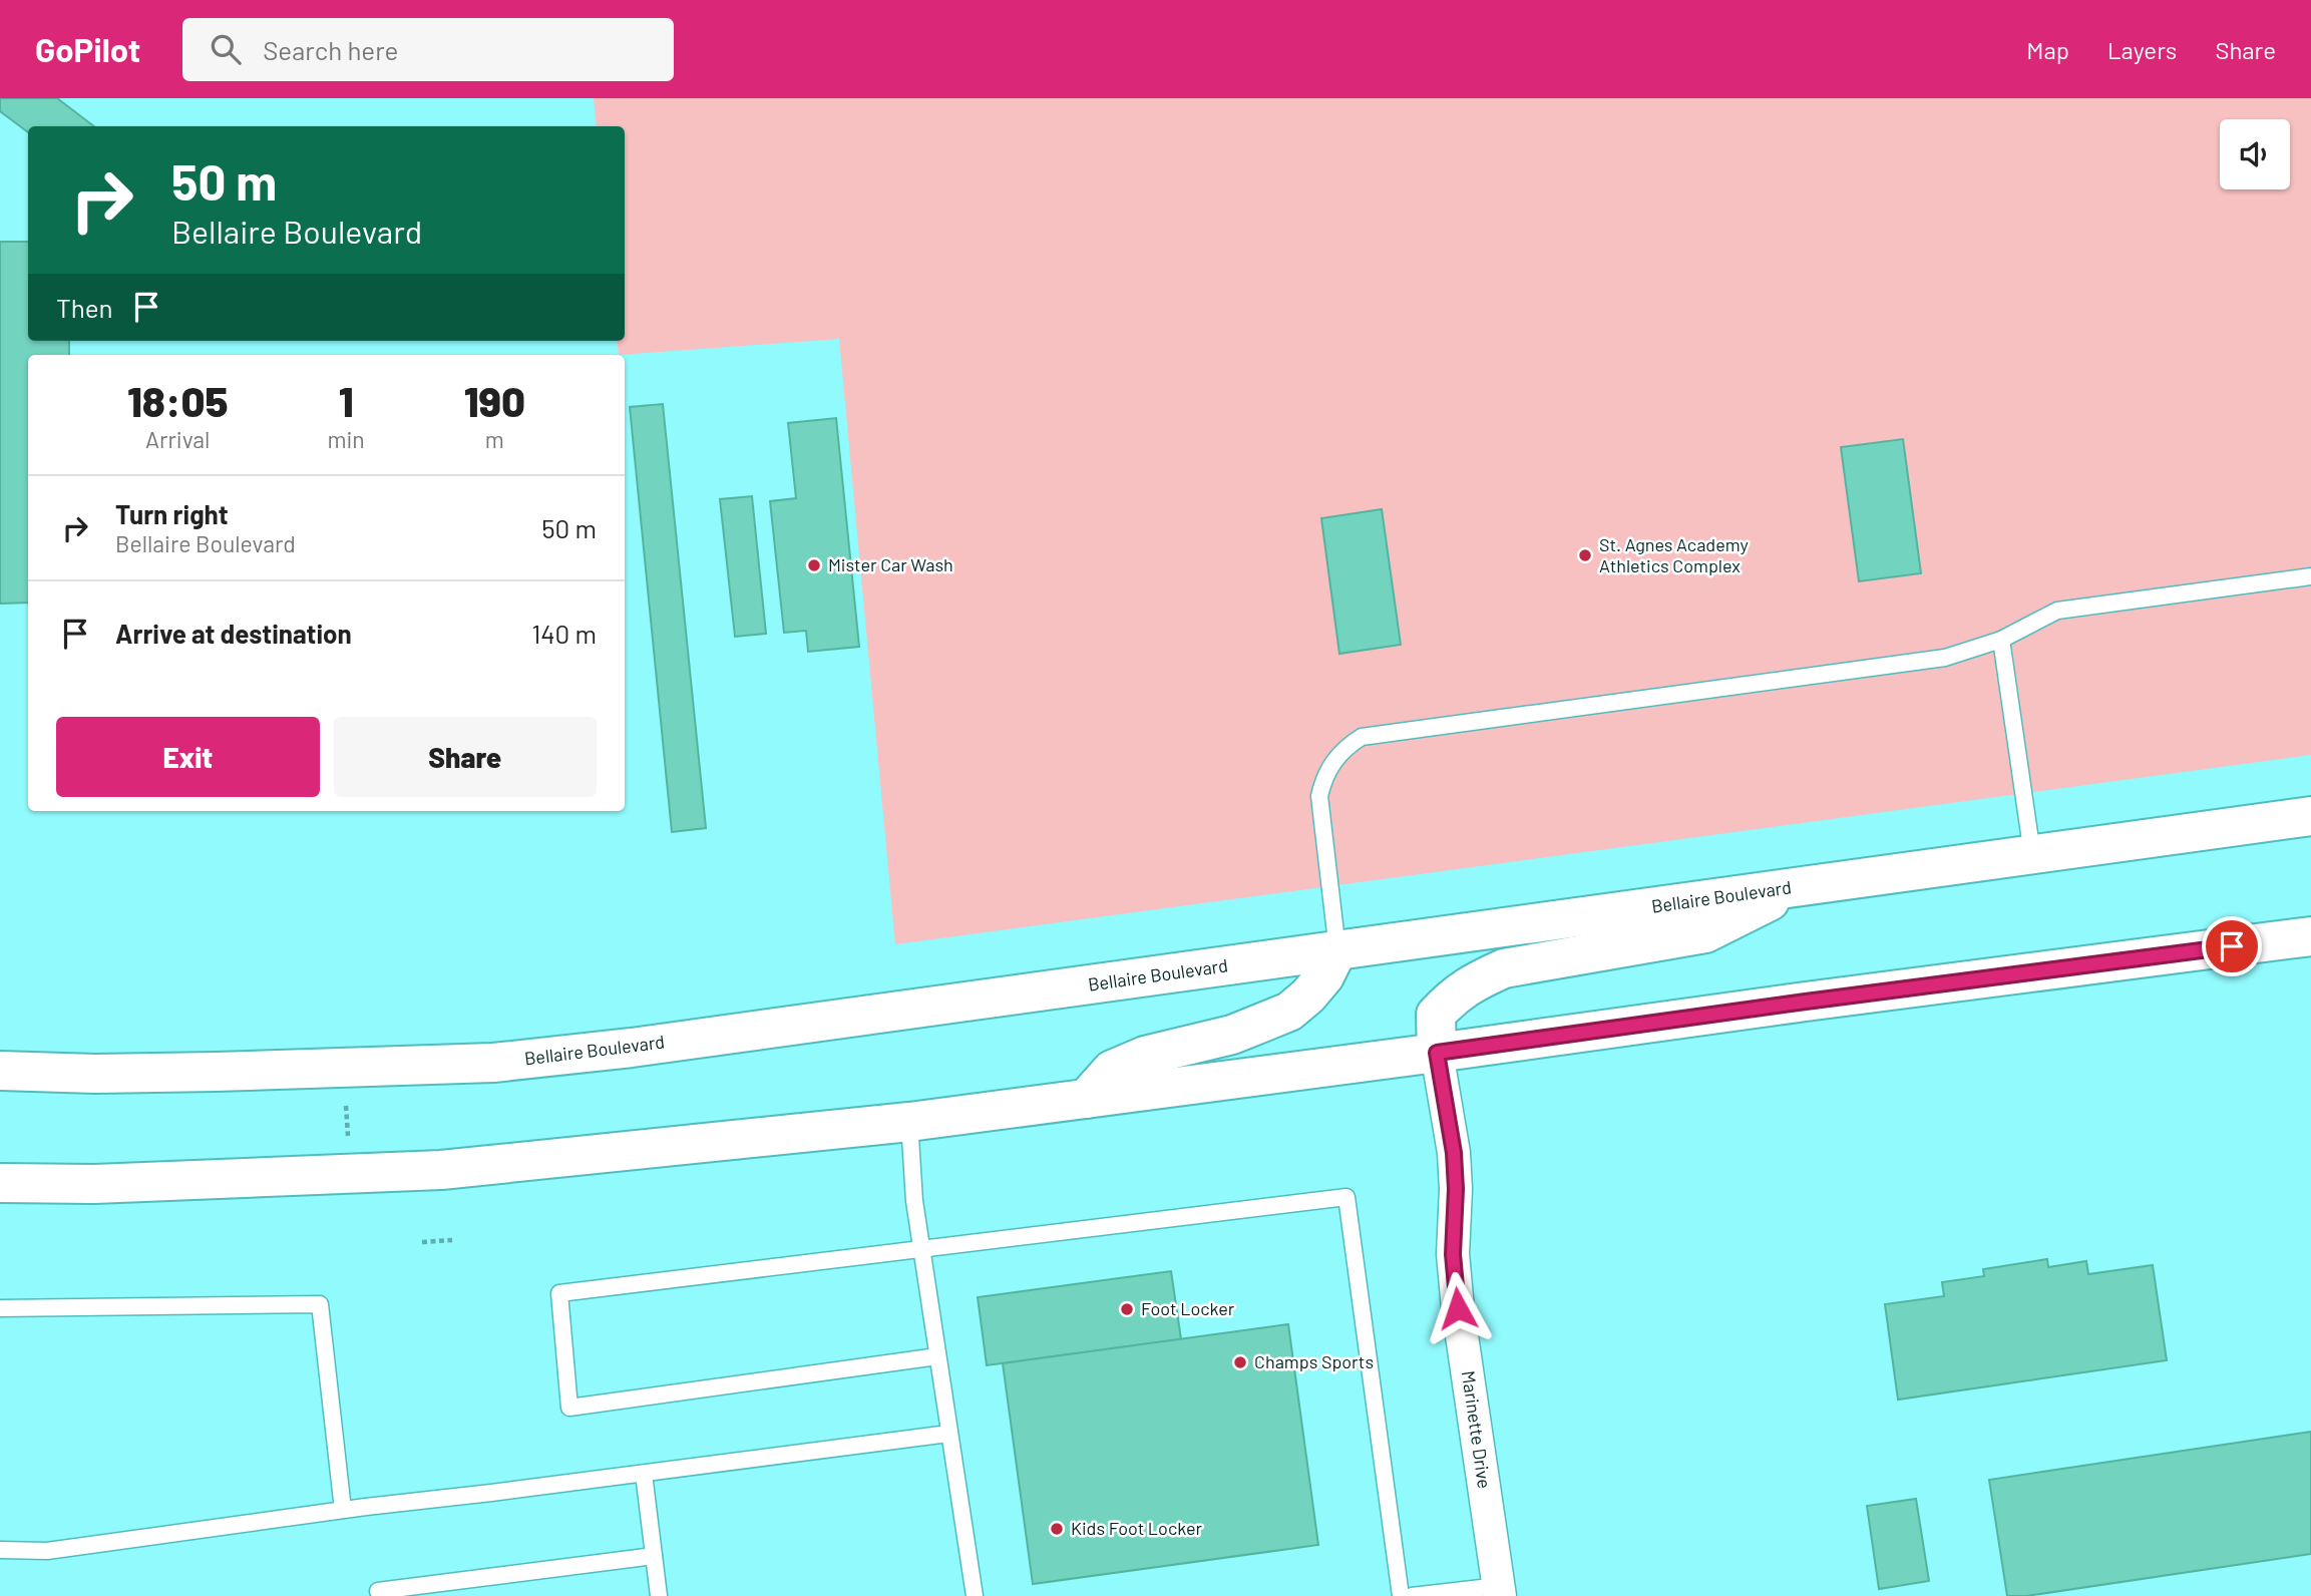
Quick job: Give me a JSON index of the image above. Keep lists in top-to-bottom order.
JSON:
{
  "streets": {
    "main road": ["Bellaire Boulevard"],
    "street": ["Marinette Drive"]
  },
  "places": [
    "St. Agnes Academy Athletics Complex",
    "Mister Car Wash",
    "Foot Locker",
    "Champs Sports",
    "Kids Foot Locker"
  ],
  "page": {
    "header": "GoPilot",
    "search": "Search here",
    "nav": ["Map", "Layers", "Share"],
    "turn": ["50 m", "Bellaire Boulevard"],
    "then": "Then",
    "eta": [
      "18:05",
      "Arrival",
      "1",
      "min",
      "190",
      "m"
    ],
    "list": [
      {
        "name": "Turn right",
        "note": "Bellaire Boulevard",
        "value": "50 m"
      },
      {
        "name": "Arrive at destination",
        "value": "140 m"
      }
    ],
    "buttons": ["Exit", "Share"]
  }
}
